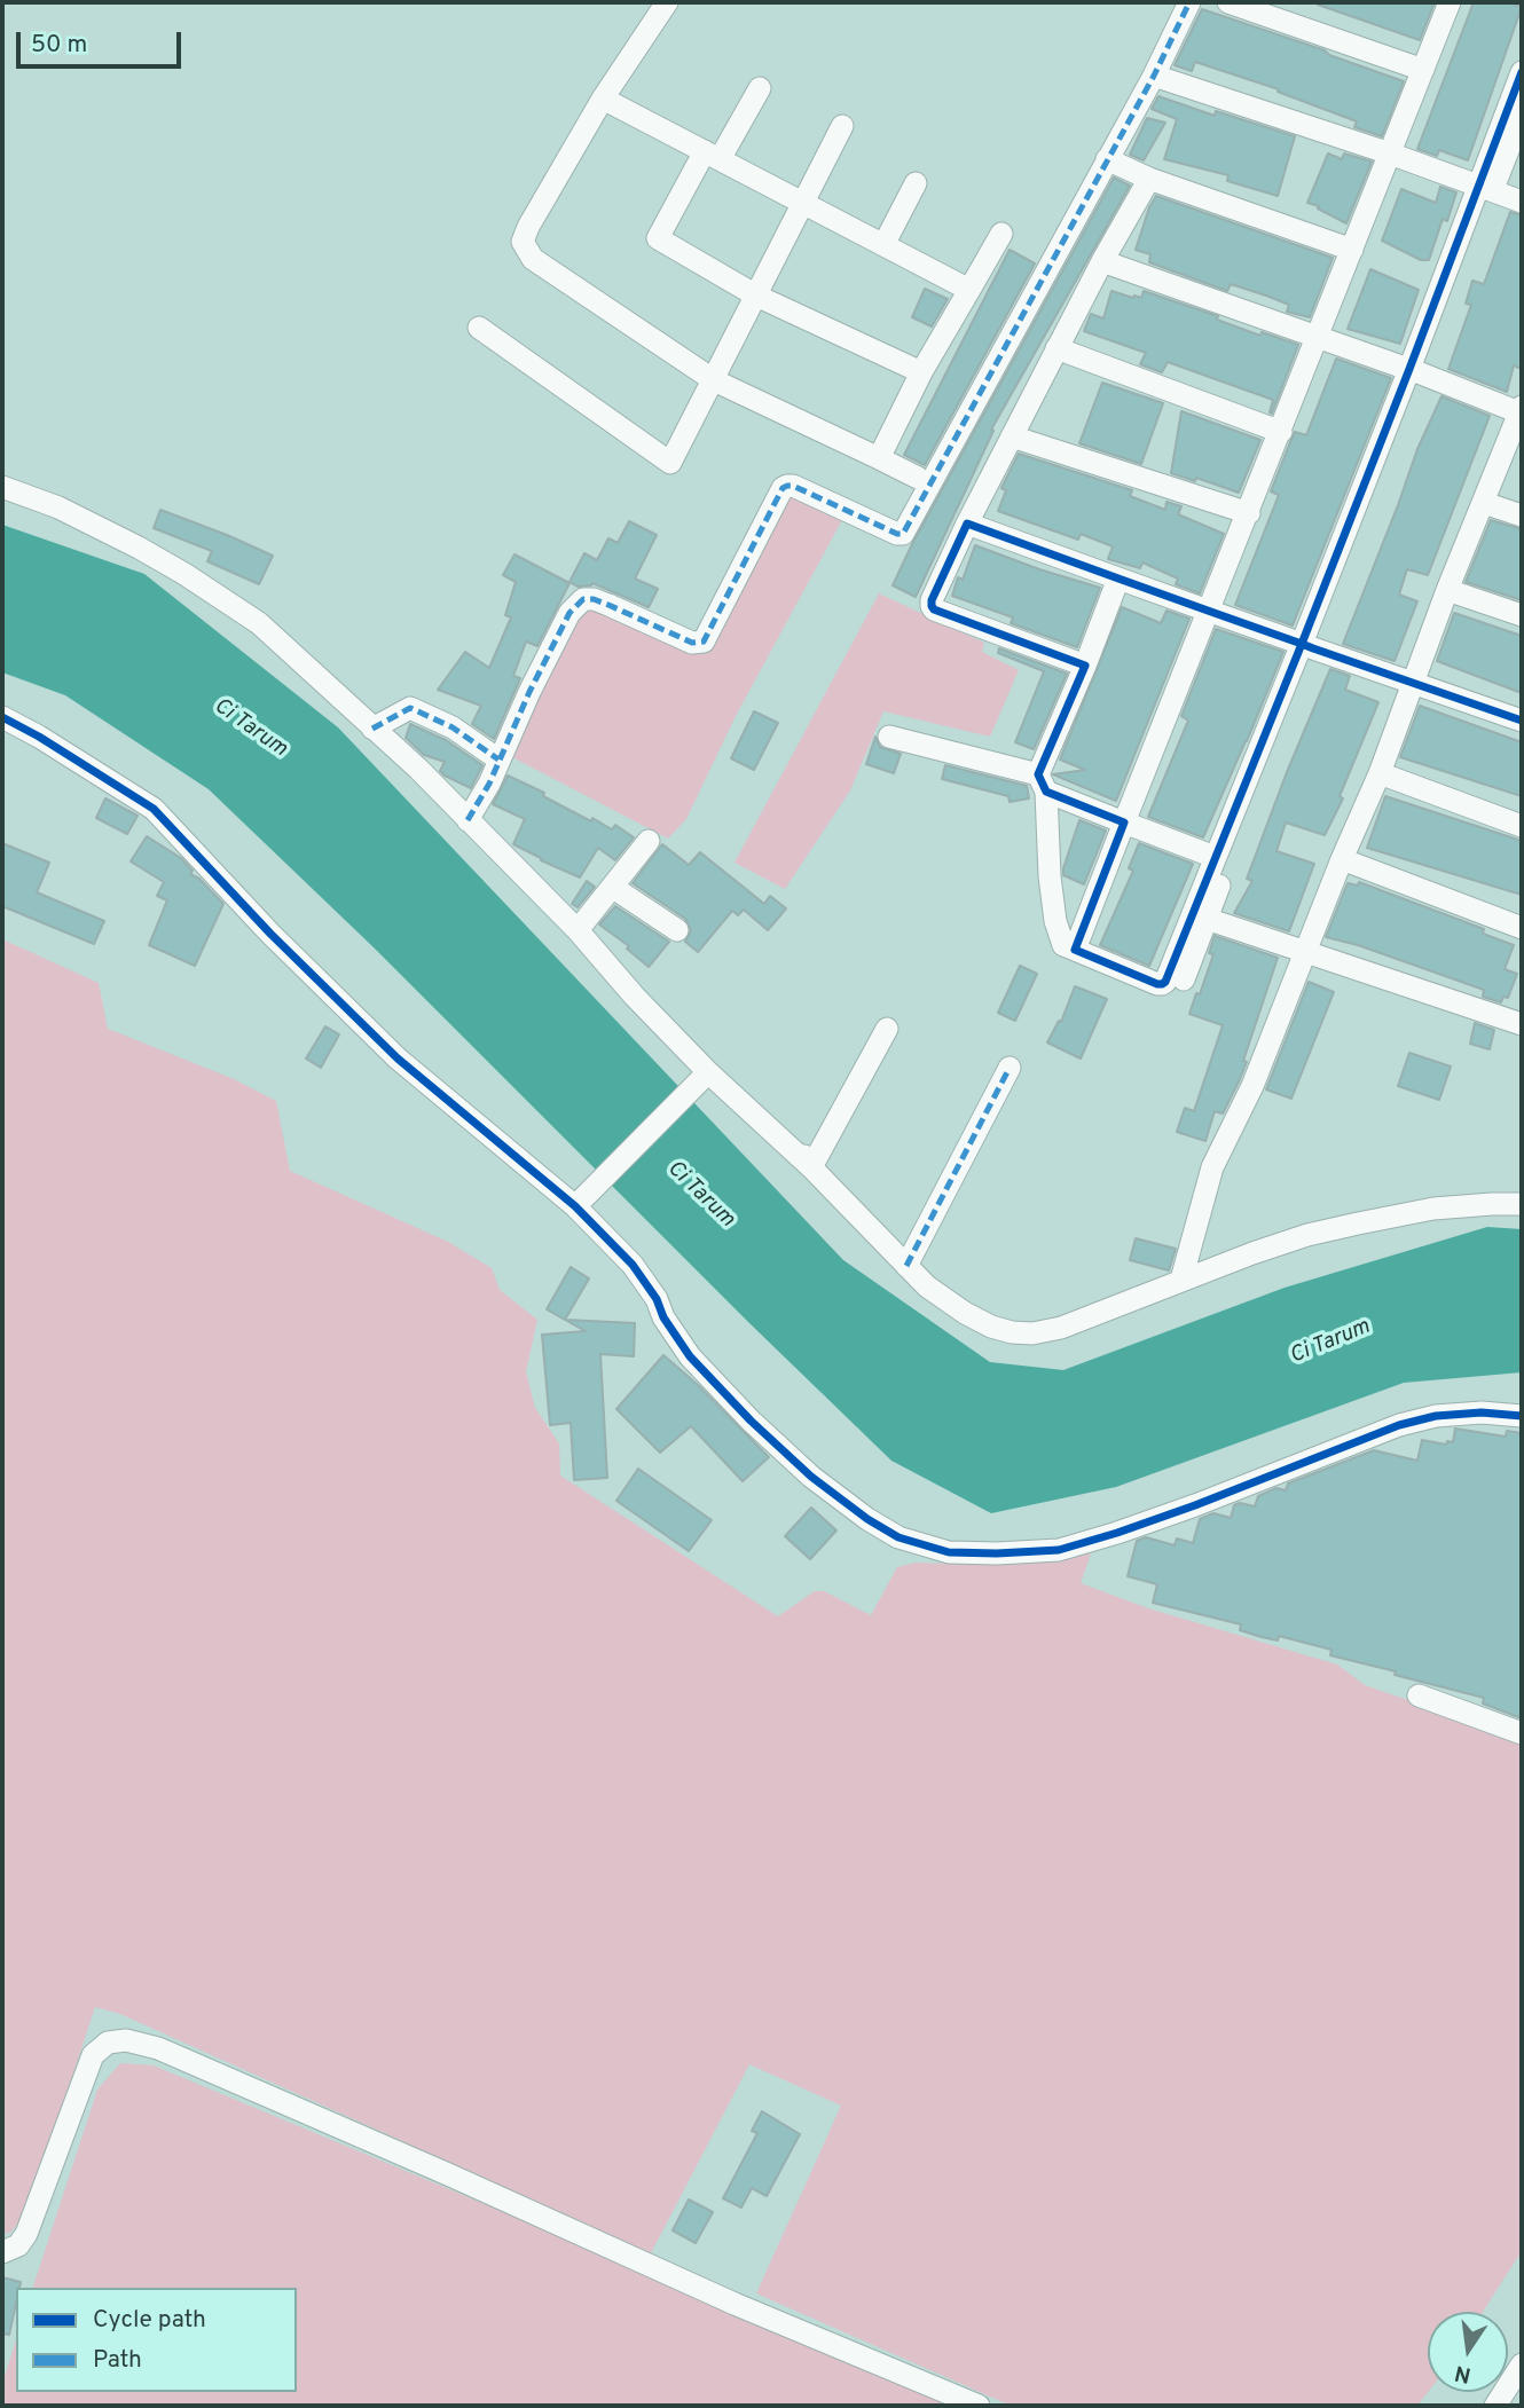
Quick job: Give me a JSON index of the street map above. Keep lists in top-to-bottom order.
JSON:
{
  "water": ["Ci Tarum"],
  "legend": ["Cycle path", "Path"],
  "scale_bar": "50 m",
  "north": "bottom"
}
